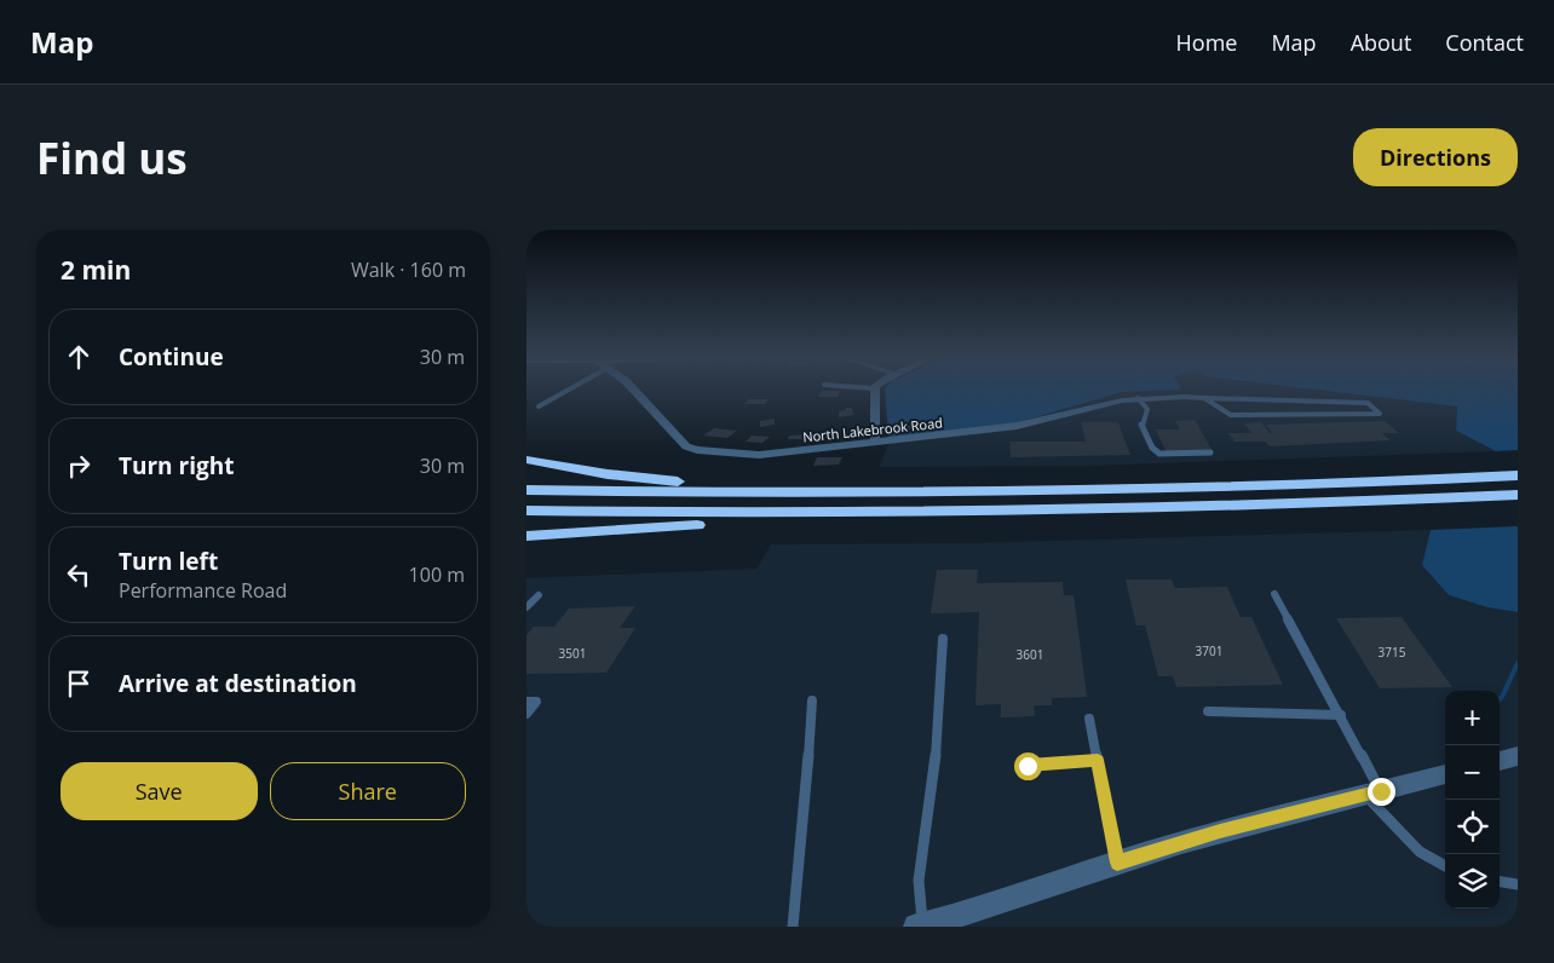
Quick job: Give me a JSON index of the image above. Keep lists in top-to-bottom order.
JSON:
{
  "streets": {
    "street": ["North Lakebrook Road"]
  },
  "house_numbers": [
    "3701",
    "3715",
    "3501",
    "3601"
  ],
  "page": {
    "header": "Map",
    "nav": [
      "Home",
      "Map",
      "About",
      "Contact"
    ],
    "buttons": [
      "Directions",
      ["Save", "Share"]
    ],
    "title": "Find us",
    "heading": ["2 min", "Walk · 160 m"],
    "list": [
      ["Continue", "30 m"],
      ["Turn right", "30 m"],
      ["Turn left", "Performance Road", "100 m"],
      "Arrive at destination"
    ],
    "map_buttons": ["+", "−"]
  }
}
